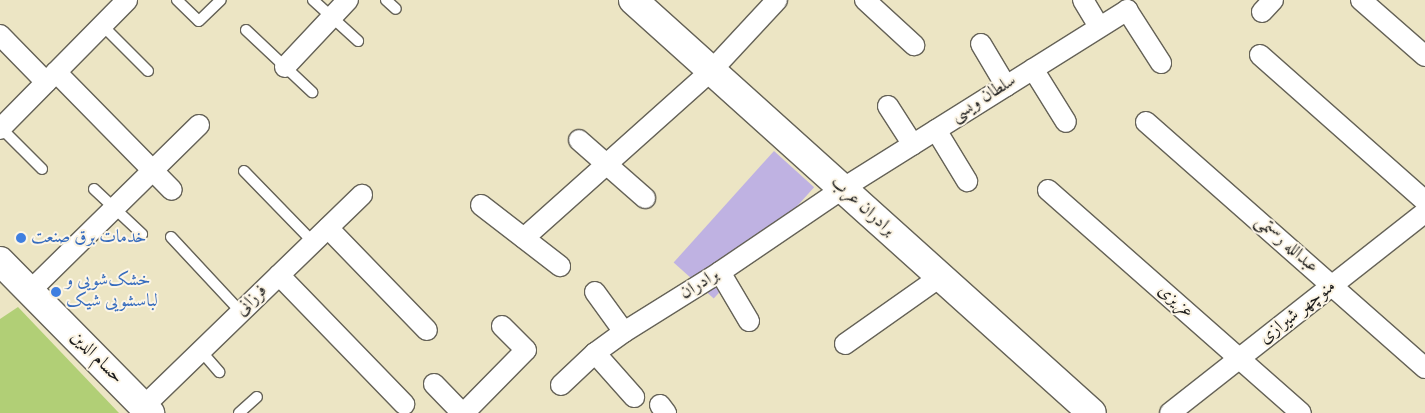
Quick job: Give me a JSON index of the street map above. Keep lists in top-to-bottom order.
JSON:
{
  "streets": {
    "street": [
      "سلطان ویسی",
      "برادران عرب",
      "عبدالله رستمی",
      "برادران",
      "فرزانی",
      "عزیزی",
      "منوچهر شیرازی",
      "حسام الدین"
    ]
  },
  "crossings": [
    ["سلطان ویسی", "برادران عرب"],
    ["سلطان ویسی", "برادران"],
    ["برادران عرب", "برادران"],
    ["عبدالله رستمی", "منوچهر شیرازی"],
    ["فرزانی", "حسام الدین"],
    ["عزیزی", "منوچهر شیرازی"]
  ],
  "places": ["خدمات برق صنعت", "خشک‌شویی و لباسشویی شیک"]
}
